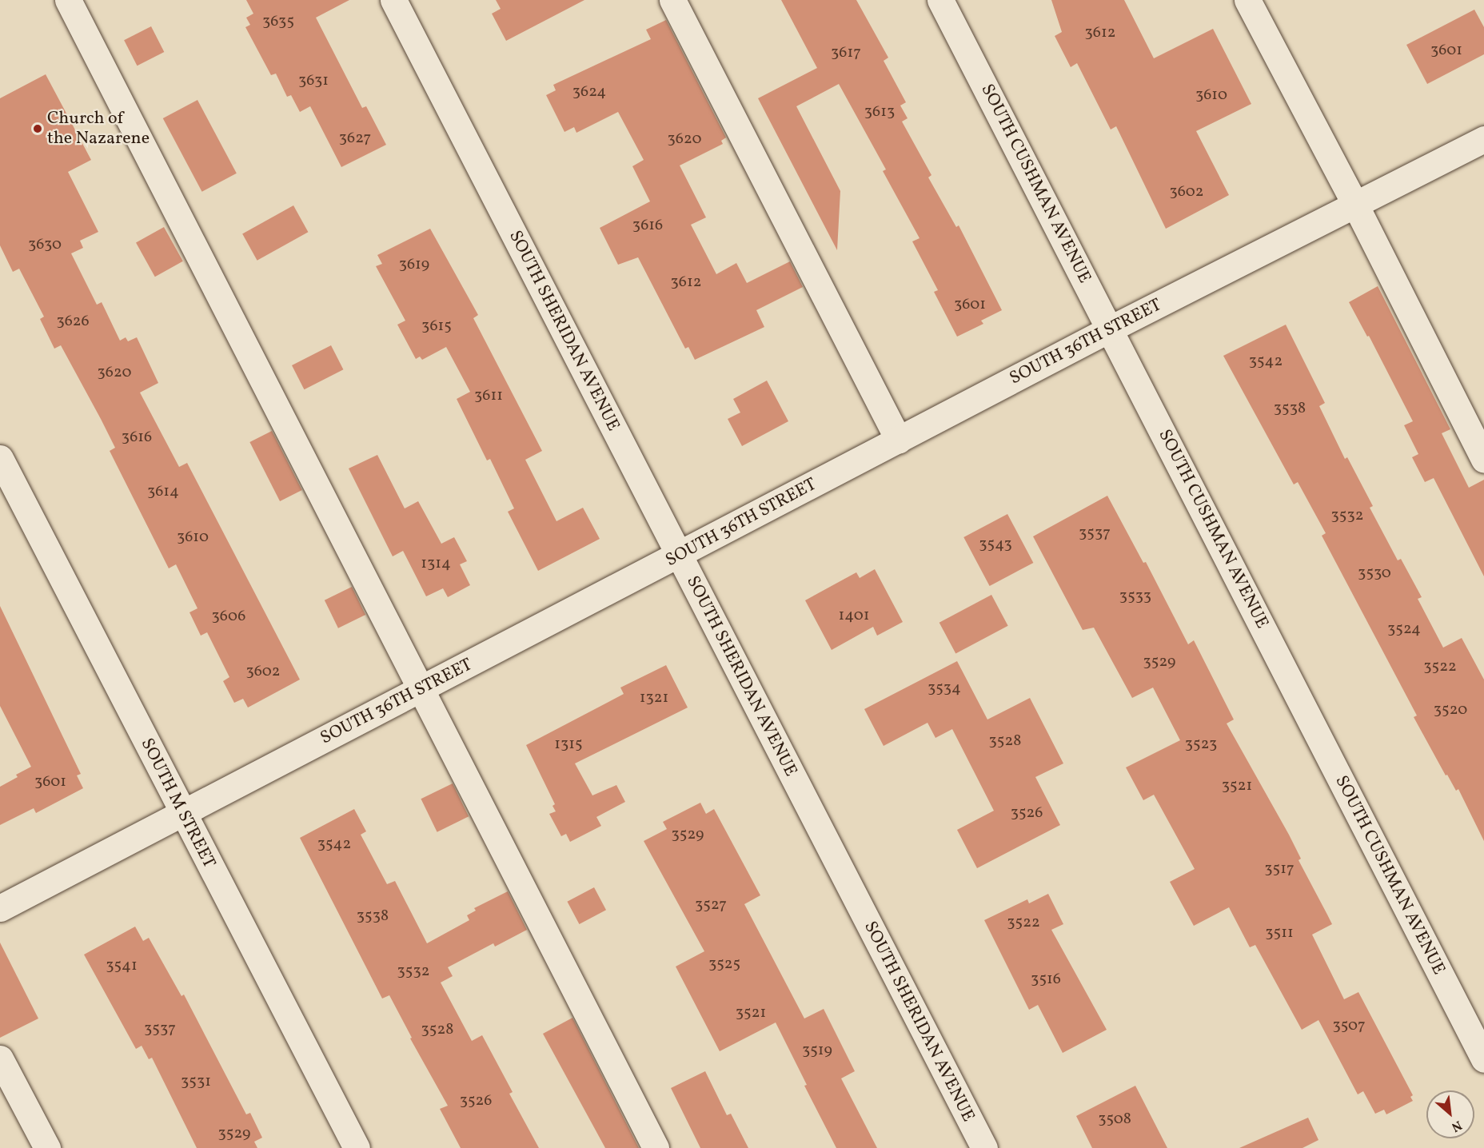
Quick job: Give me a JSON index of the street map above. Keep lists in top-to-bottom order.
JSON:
{
  "streets": {
    "street": [
      "SOUTH CUSHMAN AVENUE",
      "SOUTH SHERIDAN AVENUE",
      "SOUTH 36TH STREET",
      "SOUTH M STREET"
    ]
  },
  "crossings": [
    ["SOUTH CUSHMAN AVENUE", "SOUTH 36TH STREET"],
    ["SOUTH SHERIDAN AVENUE", "SOUTH 36TH STREET"],
    ["SOUTH 36TH STREET", "SOUTH M STREET"]
  ],
  "places": ["Church of the Nazarene"],
  "house_numbers": [
    "3635",
    "3612",
    "3601",
    "3617",
    "3631",
    "3624",
    "3610",
    "3613",
    "3627",
    "3620",
    "3602",
    "3616",
    "3630",
    "3619",
    "3612",
    "3601",
    "3626",
    "3615",
    "3542",
    "3620",
    "3611",
    "3538",
    "3616",
    "3614",
    "3532",
    "3537",
    "3610",
    "3543",
    "1314",
    "3530",
    "3533",
    "1401",
    "3606",
    "3524",
    "3529",
    "3522",
    "3602",
    "3534",
    "1321",
    "3520",
    "3528",
    "1315",
    "3523",
    "3601",
    "3521",
    "3526",
    "3529",
    "3542",
    "3517",
    "3527",
    "3538",
    "3522",
    "3511",
    "3525",
    "3541",
    "3532",
    "3516",
    "3521",
    "3507",
    "3537",
    "3528",
    "3519",
    "3531",
    "3526",
    "3508",
    "3529"
  ],
  "north": "bottom right"
}
